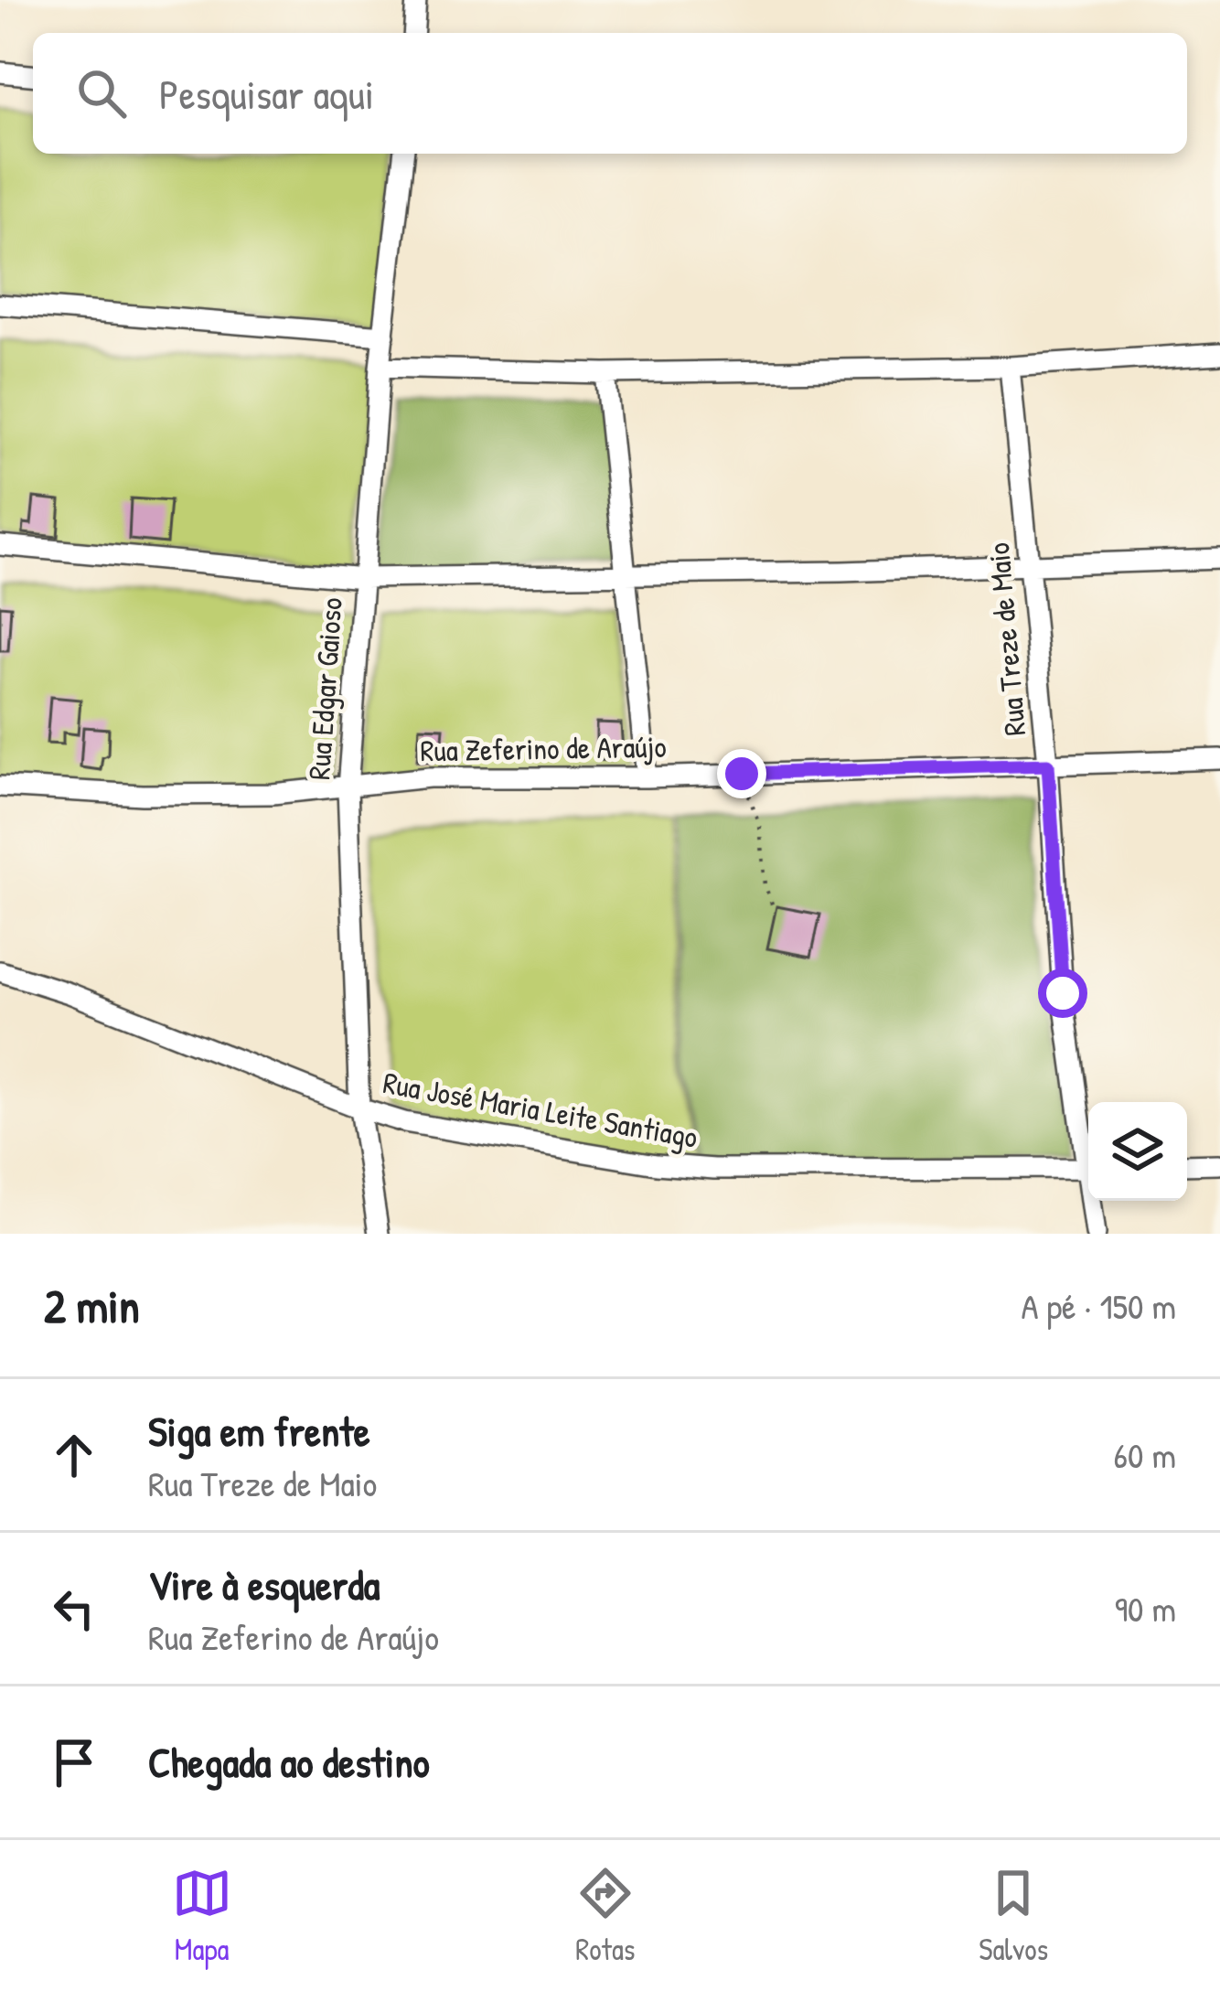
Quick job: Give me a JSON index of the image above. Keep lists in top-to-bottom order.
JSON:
{
  "streets": {
    "street": [
      "Rua Treze de Maio",
      "Rua Edgar Gaioso",
      "Rua Zeferino de Araújo",
      "Rua José Maria Leite Santiago"
    ]
  },
  "crossings": [
    ["Rua Treze de Maio", "Rua Zeferino de Araújo"],
    ["Rua Edgar Gaioso", "Rua Zeferino de Araújo"],
    ["Rua Edgar Gaioso", "Rua José Maria Leite Santiago"]
  ],
  "page": {
    "search": "Pesquisar aqui",
    "heading": ["2 min", "A pé · 150 m"],
    "list": [
      ["Siga em frente", "Rua Treze de Maio", "60 m"],
      ["Vire à esquerda", "Rua Zeferino de Araújo", "90 m"],
      "Chegada ao destino"
    ],
    "nav": ["Mapa", "Rotas", "Salvos"]
  }
}
